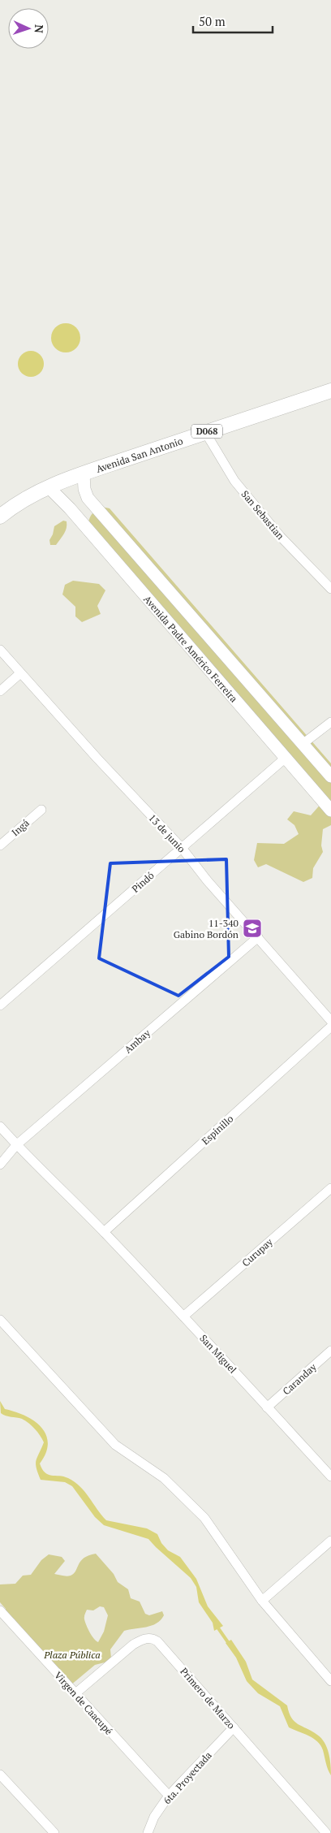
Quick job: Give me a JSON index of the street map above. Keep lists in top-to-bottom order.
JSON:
{
  "streets": {
    "main road": ["D068", "Avenida San Antonio"],
    "street": [
      "San Sebastian",
      "Avenida Padre Américo Ferreira",
      "Ingá",
      "13 de junio",
      "Pindó",
      "Ambay",
      "Espinillo",
      "Curupay",
      "San Miguel",
      "Caranday",
      "Primero de Marzo",
      "Virgen de Caacupé",
      "6ta. Proyectada"
    ]
  },
  "crossings": [
    ["Avenida San Antonio", "San Sebastian"],
    ["Avenida San Antonio", "Avenida Padre Américo Ferreira"],
    ["Avenida Padre Américo Ferreira", "Pindó"],
    ["13 de junio", "Pindó"],
    ["13 de junio", "Ambay"],
    ["Ambay", "San Miguel"],
    ["Espinillo", "San Miguel"],
    ["Curupay", "San Miguel"],
    ["San Miguel", "Caranday"],
    ["Primero de Marzo", "Virgen de Caacupé"],
    ["Primero de Marzo", "6ta. Proyectada"],
    ["Virgen de Caacupé", "6ta. Proyectada"]
  ],
  "parks": ["Plaza Pública"],
  "places": {
    "school or university": ["11-340 Gabino Bordón"]
  },
  "scale_bar": "50 m",
  "north": "right"
}
